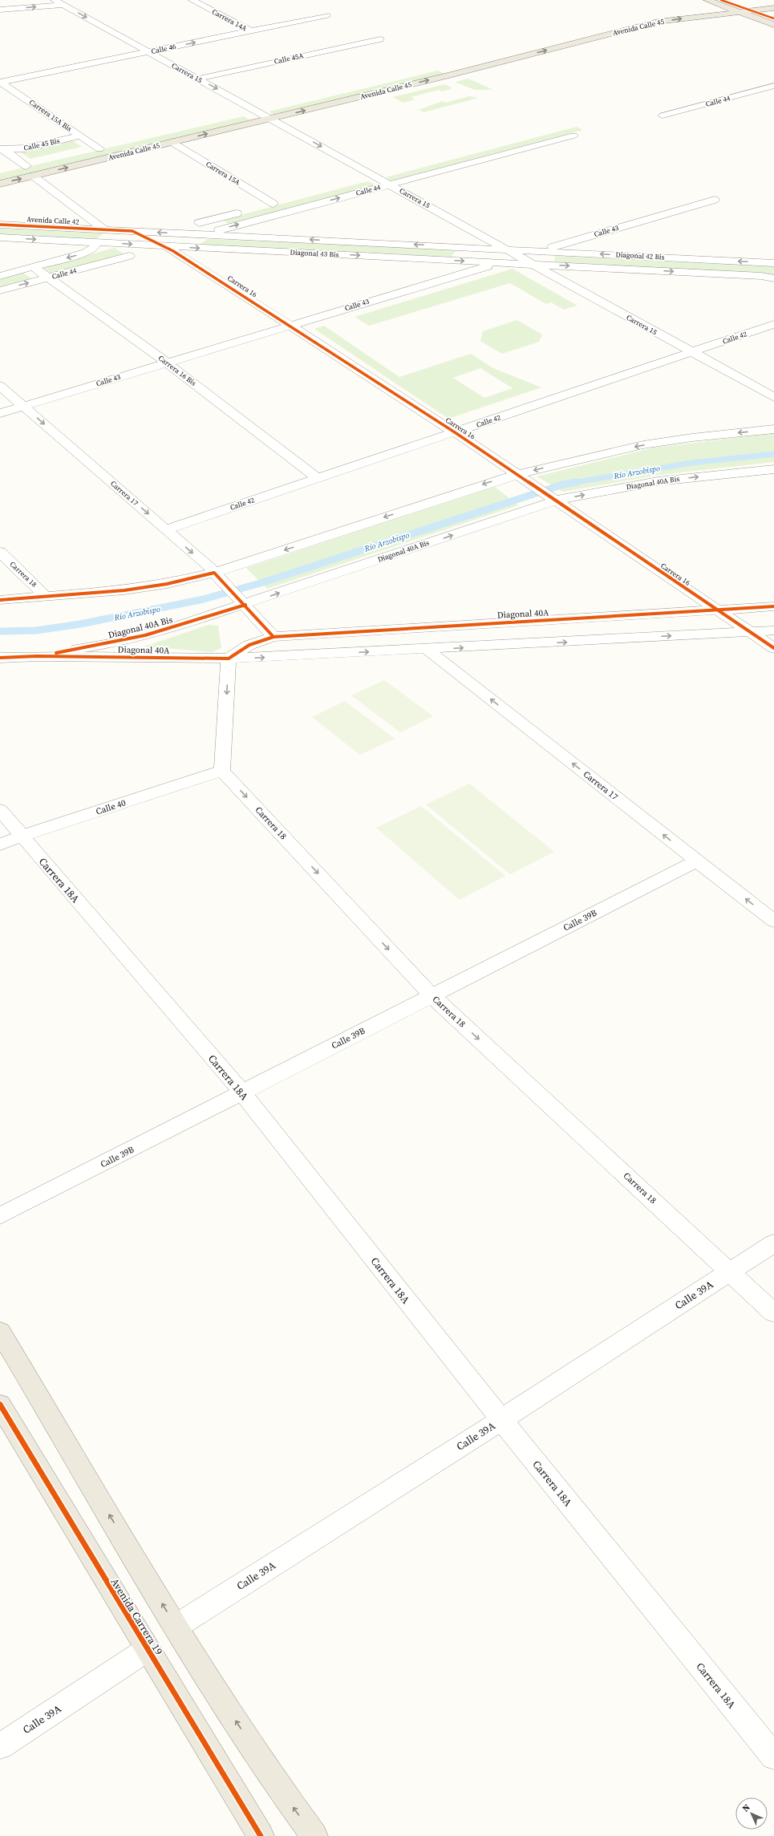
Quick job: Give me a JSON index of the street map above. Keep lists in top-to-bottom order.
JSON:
{
  "streets": {
    "main road": ["Avenida Calle 45", "Avenida Carrera 19"],
    "street": [
      "Carrera 14A",
      "Calle 46",
      "Calle 45A",
      "Carrera 15",
      "Calle 44",
      "Carrera 15A Bis",
      "Calle 45 Bis",
      "Carrera 15A",
      "Avenida Calle 42",
      "Calle 43",
      "Diagonal 43 Bis",
      "Diagonal 42 Bis",
      "Carrera 16",
      "Calle 42",
      "Carrera 16 Bis",
      "Diagonal 40A Bis",
      "Carrera 17",
      "Carrera 18",
      "Diagonal 40A",
      "Calle 40",
      "Carrera 18A",
      "Calle 39B",
      "Calle 39A"
    ]
  },
  "crossings": [
    ["Carrera 14A", "Calle 46"],
    ["Avenida Calle 45", "Carrera 15"],
    ["Avenida Calle 45", "Carrera 15A Bis"],
    ["Avenida Calle 45", "Carrera 15A"],
    ["Calle 46", "Carrera 15"],
    ["Calle 46", "Carrera 15A Bis"],
    ["Calle 45A", "Carrera 15"],
    ["Carrera 15", "Calle 44"],
    ["Carrera 15", "Calle 43"],
    ["Carrera 15", "Diagonal 43 Bis"],
    ["Carrera 15", "Diagonal 42 Bis"],
    ["Carrera 15", "Calle 42"],
    ["Calle 44", "Diagonal 43 Bis"],
    ["Calle 44", "Carrera 16"],
    ["Calle 44", "Carrera 16 Bis"],
    ["Carrera 15A Bis", "Calle 45 Bis"],
    ["Avenida Calle 42", "Diagonal 43 Bis"],
    ["Calle 43", "Diagonal 43 Bis"],
    ["Calle 43", "Diagonal 42 Bis"],
    ["Calle 43", "Carrera 16"],
    ["Calle 43", "Carrera 16 Bis"],
    ["Calle 43", "Carrera 17"],
    ["Diagonal 43 Bis", "Diagonal 42 Bis"],
    ["Diagonal 43 Bis", "Carrera 16"],
    ["Carrera 16", "Calle 42"],
    ["Carrera 16", "Diagonal 40A Bis"],
    ["Carrera 16", "Diagonal 40A"],
    ["Calle 42", "Carrera 16 Bis"],
    ["Calle 42", "Carrera 17"],
    ["Diagonal 40A Bis", "Carrera 17"],
    ["Diagonal 40A Bis", "Diagonal 40A"],
    ["Carrera 17", "Diagonal 40A"],
    ["Carrera 17", "Calle 39B"],
    ["Carrera 18", "Calle 40"],
    ["Carrera 18", "Calle 39B"],
    ["Carrera 18", "Calle 39A"],
    ["Calle 40", "Carrera 18A"],
    ["Carrera 18A", "Calle 39B"],
    ["Carrera 18A", "Calle 39A"],
    ["Calle 39A", "Avenida Carrera 19"]
  ],
  "one_way": ["Avenida Calle 45", "Carrera 18"],
  "water": ["Río Arzobispo"],
  "north": "top left"
}
